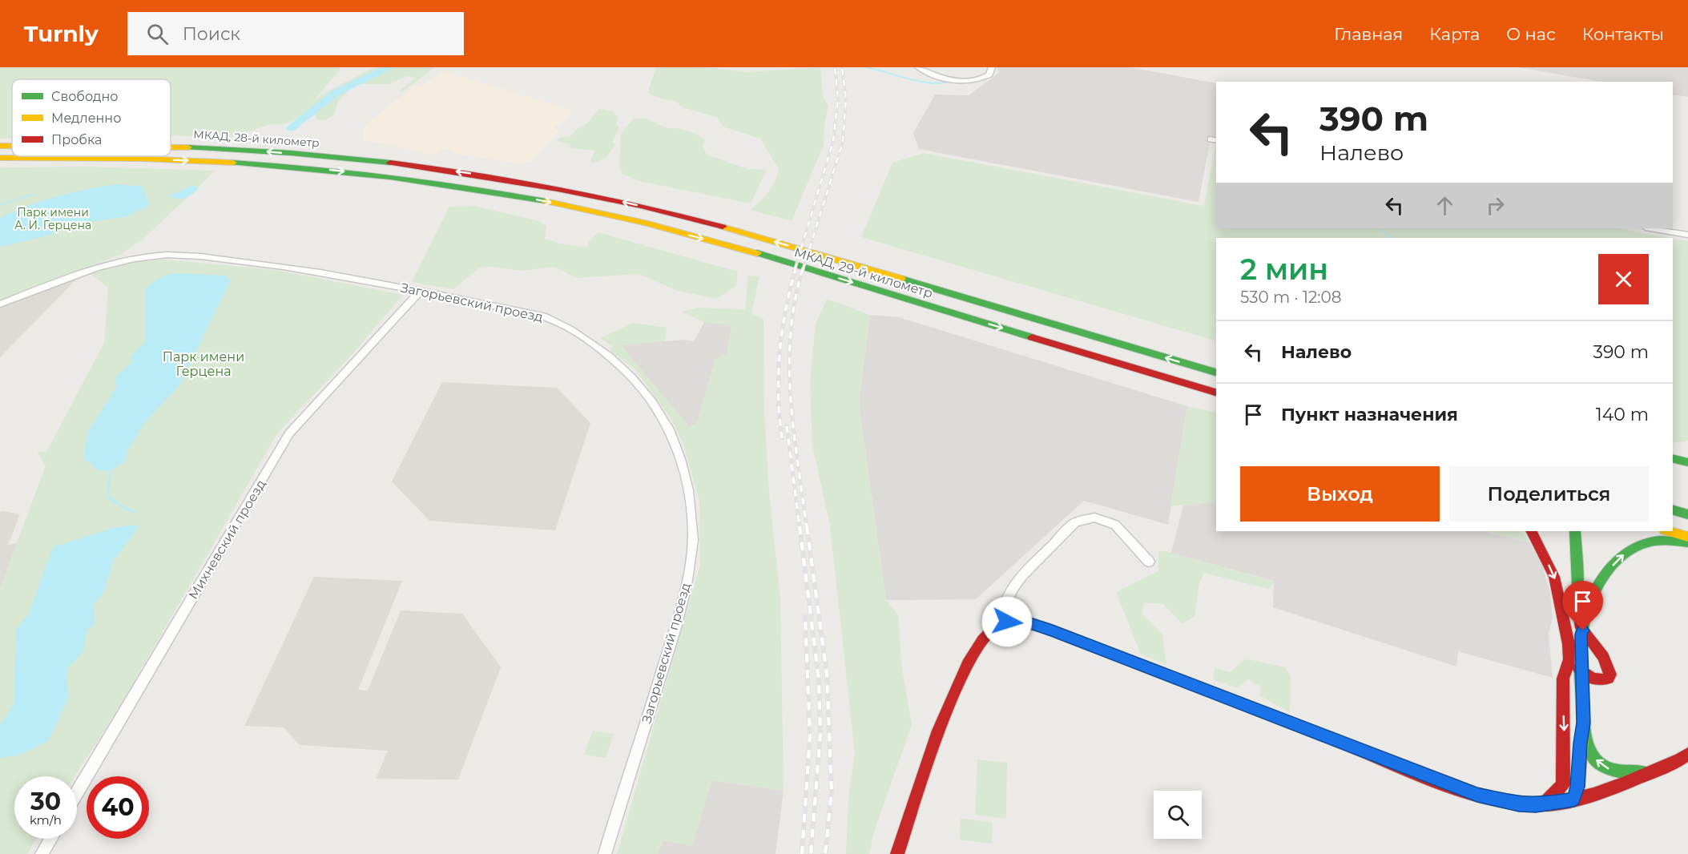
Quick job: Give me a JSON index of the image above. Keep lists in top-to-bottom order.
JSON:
{
  "streets": {
    "main road": ["МКАД, 28-й километр", "МКАД, 29-й километр"],
    "street": ["Загорьевский проезд", "Михневский проезд"]
  },
  "crossings": [
    ["МКАД, 28-й километр", "МКАД, 29-й километр"],
    ["Загорьевский проезд", "Михневский проезд"]
  ],
  "parks": ["Парк имени А. И. Герцена", "Парк имени Герцена"],
  "legend": ["Свободно", "Медленно", "Пробка"],
  "page": {
    "header": "Turnly",
    "search": "Поиск",
    "nav": [
      "Главная",
      "Карта",
      "О нас",
      "Контакты"
    ],
    "turn": ["390 m", "Налево"],
    "heading": ["2 мин", "530 m · 12:08"],
    "list": [
      {
        "name": "Налево",
        "value": "390 m"
      },
      {
        "name": "Пункт назначения",
        "value": "140 m"
      }
    ],
    "buttons": ["Выход", "Поделиться"],
    "speed": "30 km/h",
    "limit": "40"
  }
}
